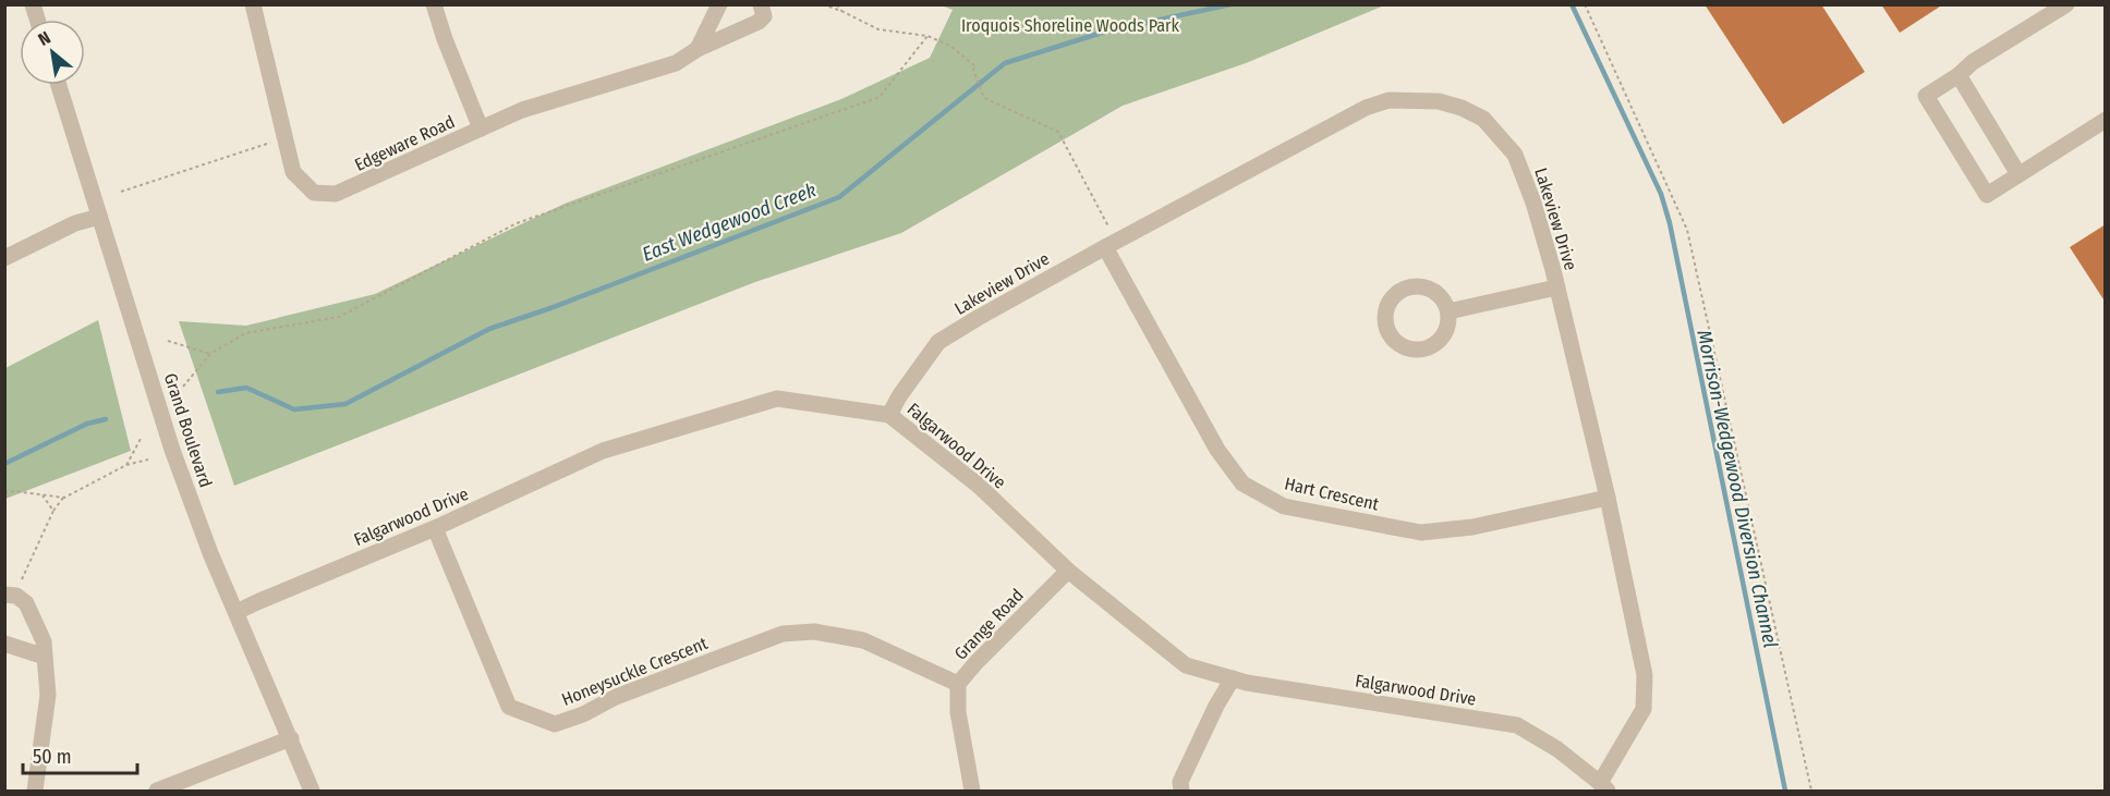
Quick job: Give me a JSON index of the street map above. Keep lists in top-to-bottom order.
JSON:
{
  "streets": {
    "street": [
      "Edgeware Road",
      "Lakeview Drive",
      "Grand Boulevard",
      "Falgarwood Drive",
      "Hart Crescent",
      "Grange Road",
      "Honeysuckle Crescent"
    ]
  },
  "crossings": [
    ["Lakeview Drive", "Falgarwood Drive"],
    ["Lakeview Drive", "Hart Crescent"],
    ["Grand Boulevard", "Falgarwood Drive"],
    ["Falgarwood Drive", "Grange Road"],
    ["Falgarwood Drive", "Honeysuckle Crescent"],
    ["Grange Road", "Honeysuckle Crescent"]
  ],
  "water": ["East Wedgewood Creek", "Morrison-Wedgewood Diversion Channel"],
  "parks": ["Iroquois Shoreline Woods Park"],
  "scale_bar": "50 m",
  "north": "top left"
}
